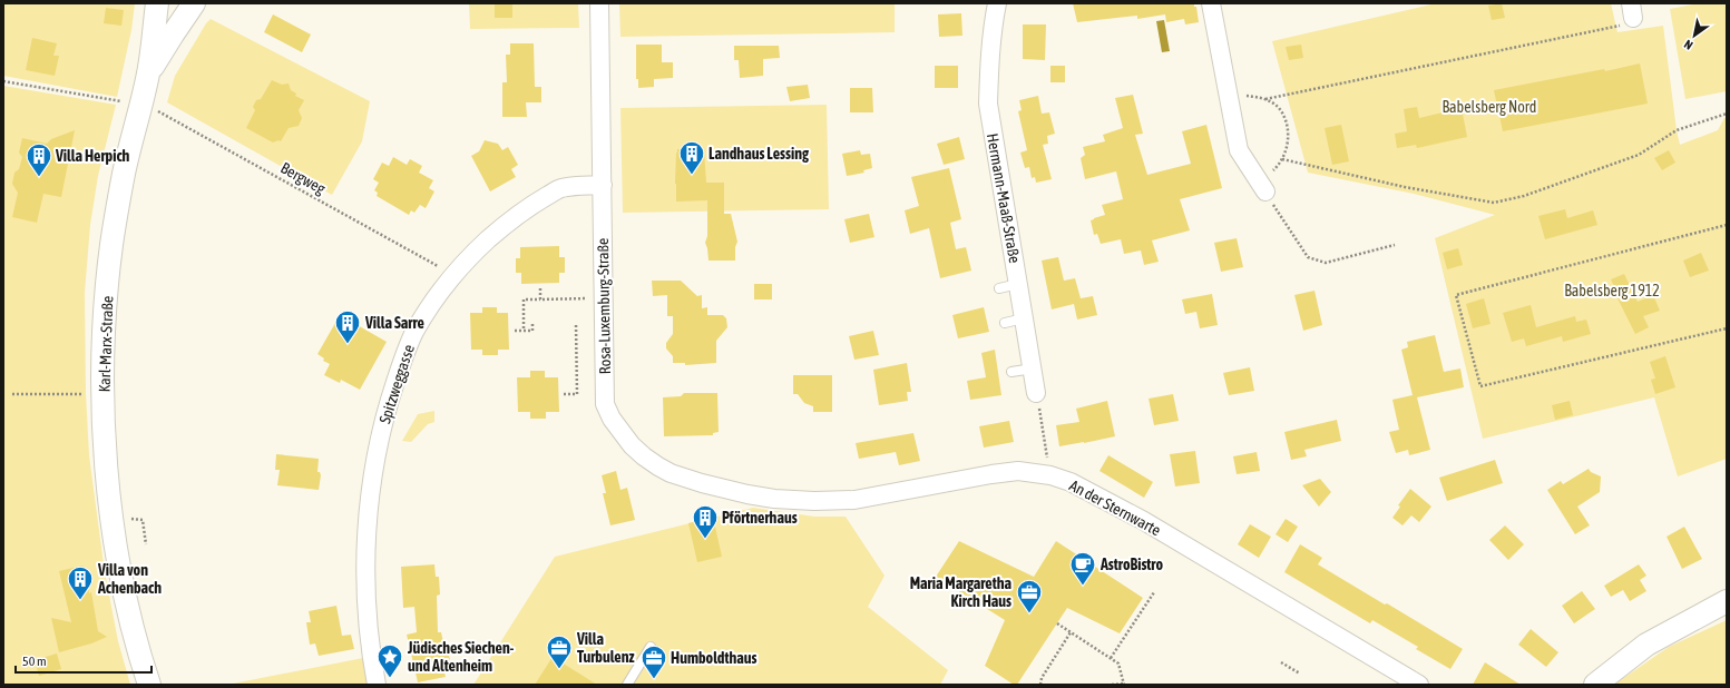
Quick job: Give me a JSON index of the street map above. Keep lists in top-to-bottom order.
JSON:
{
  "streets": {
    "street": [
      "Hermann-Maaß-Straße",
      "Rosa-Luxemburg-Straße",
      "Karl-Marx-Straße",
      "Spitzweggasse",
      "An der Sternwarte"
    ],
    "path": ["Bergweg"]
  },
  "crossings": [
    ["Bergweg", "Karl-Marx-Straße"],
    ["Bergweg", "Spitzweggasse"],
    ["Rosa-Luxemburg-Straße", "Spitzweggasse"],
    ["Rosa-Luxemburg-Straße", "An der Sternwarte"]
  ],
  "parks": ["Babelsberg Nord", "Babelsberg 1912"],
  "places": {
    "building": [
      "Landhaus Lessing",
      "Villa Herpich",
      "Villa Sarre",
      "Pförtnerhaus",
      "Villa von Achenbach"
    ],
    "cafe": ["AstroBistro"],
    "office": ["Maria Margaretha Kirch Haus", "Villa Turbulenz", "Humboldthaus"],
    "place": ["Jüdisches Siechen- und Altenheim"]
  },
  "scale_bar": "50 m",
  "north": "bottom left"
}
